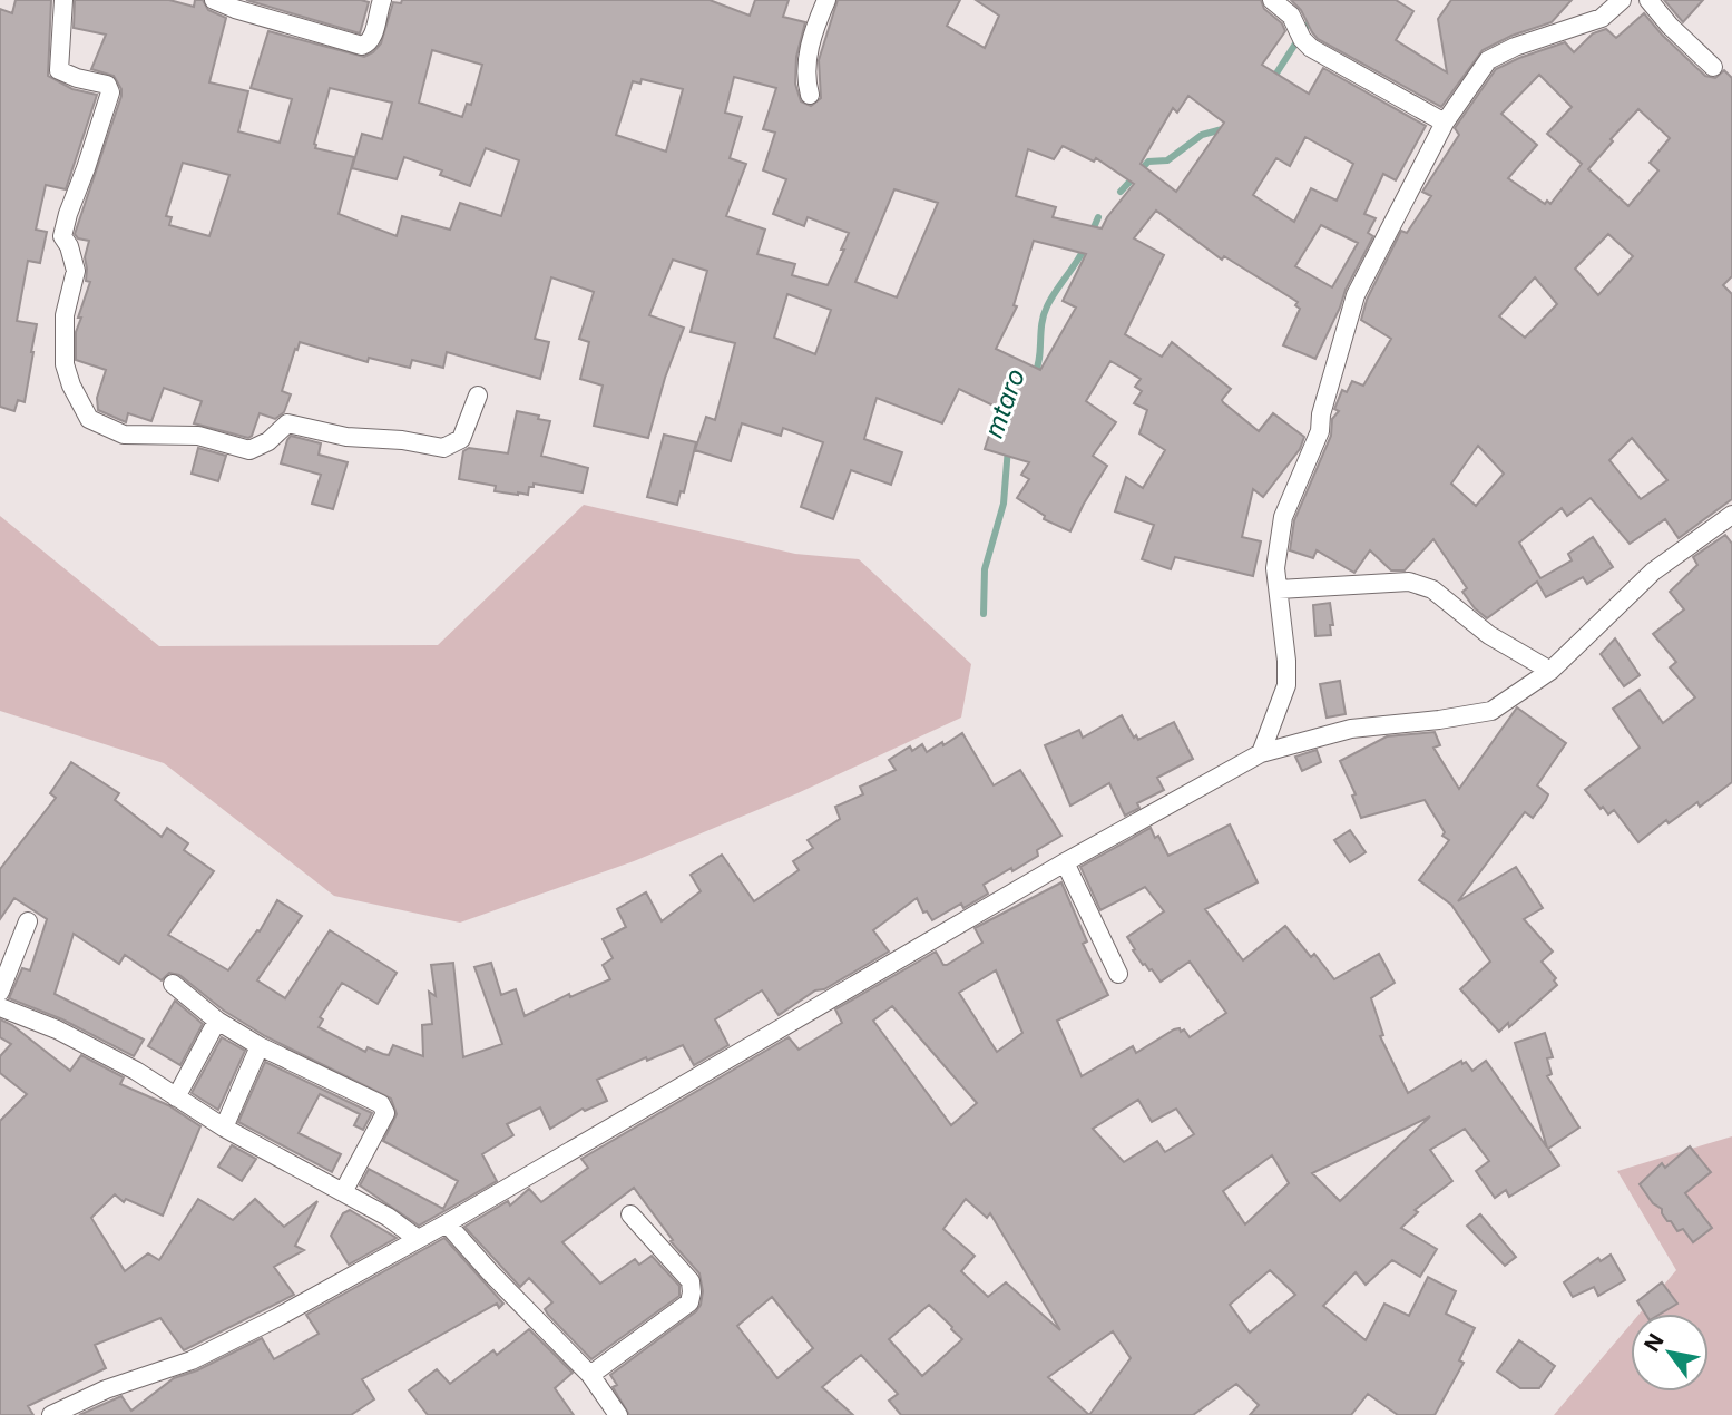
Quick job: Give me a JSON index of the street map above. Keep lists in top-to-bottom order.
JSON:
{
  "water": ["mtaro"],
  "north": "top left"
}
